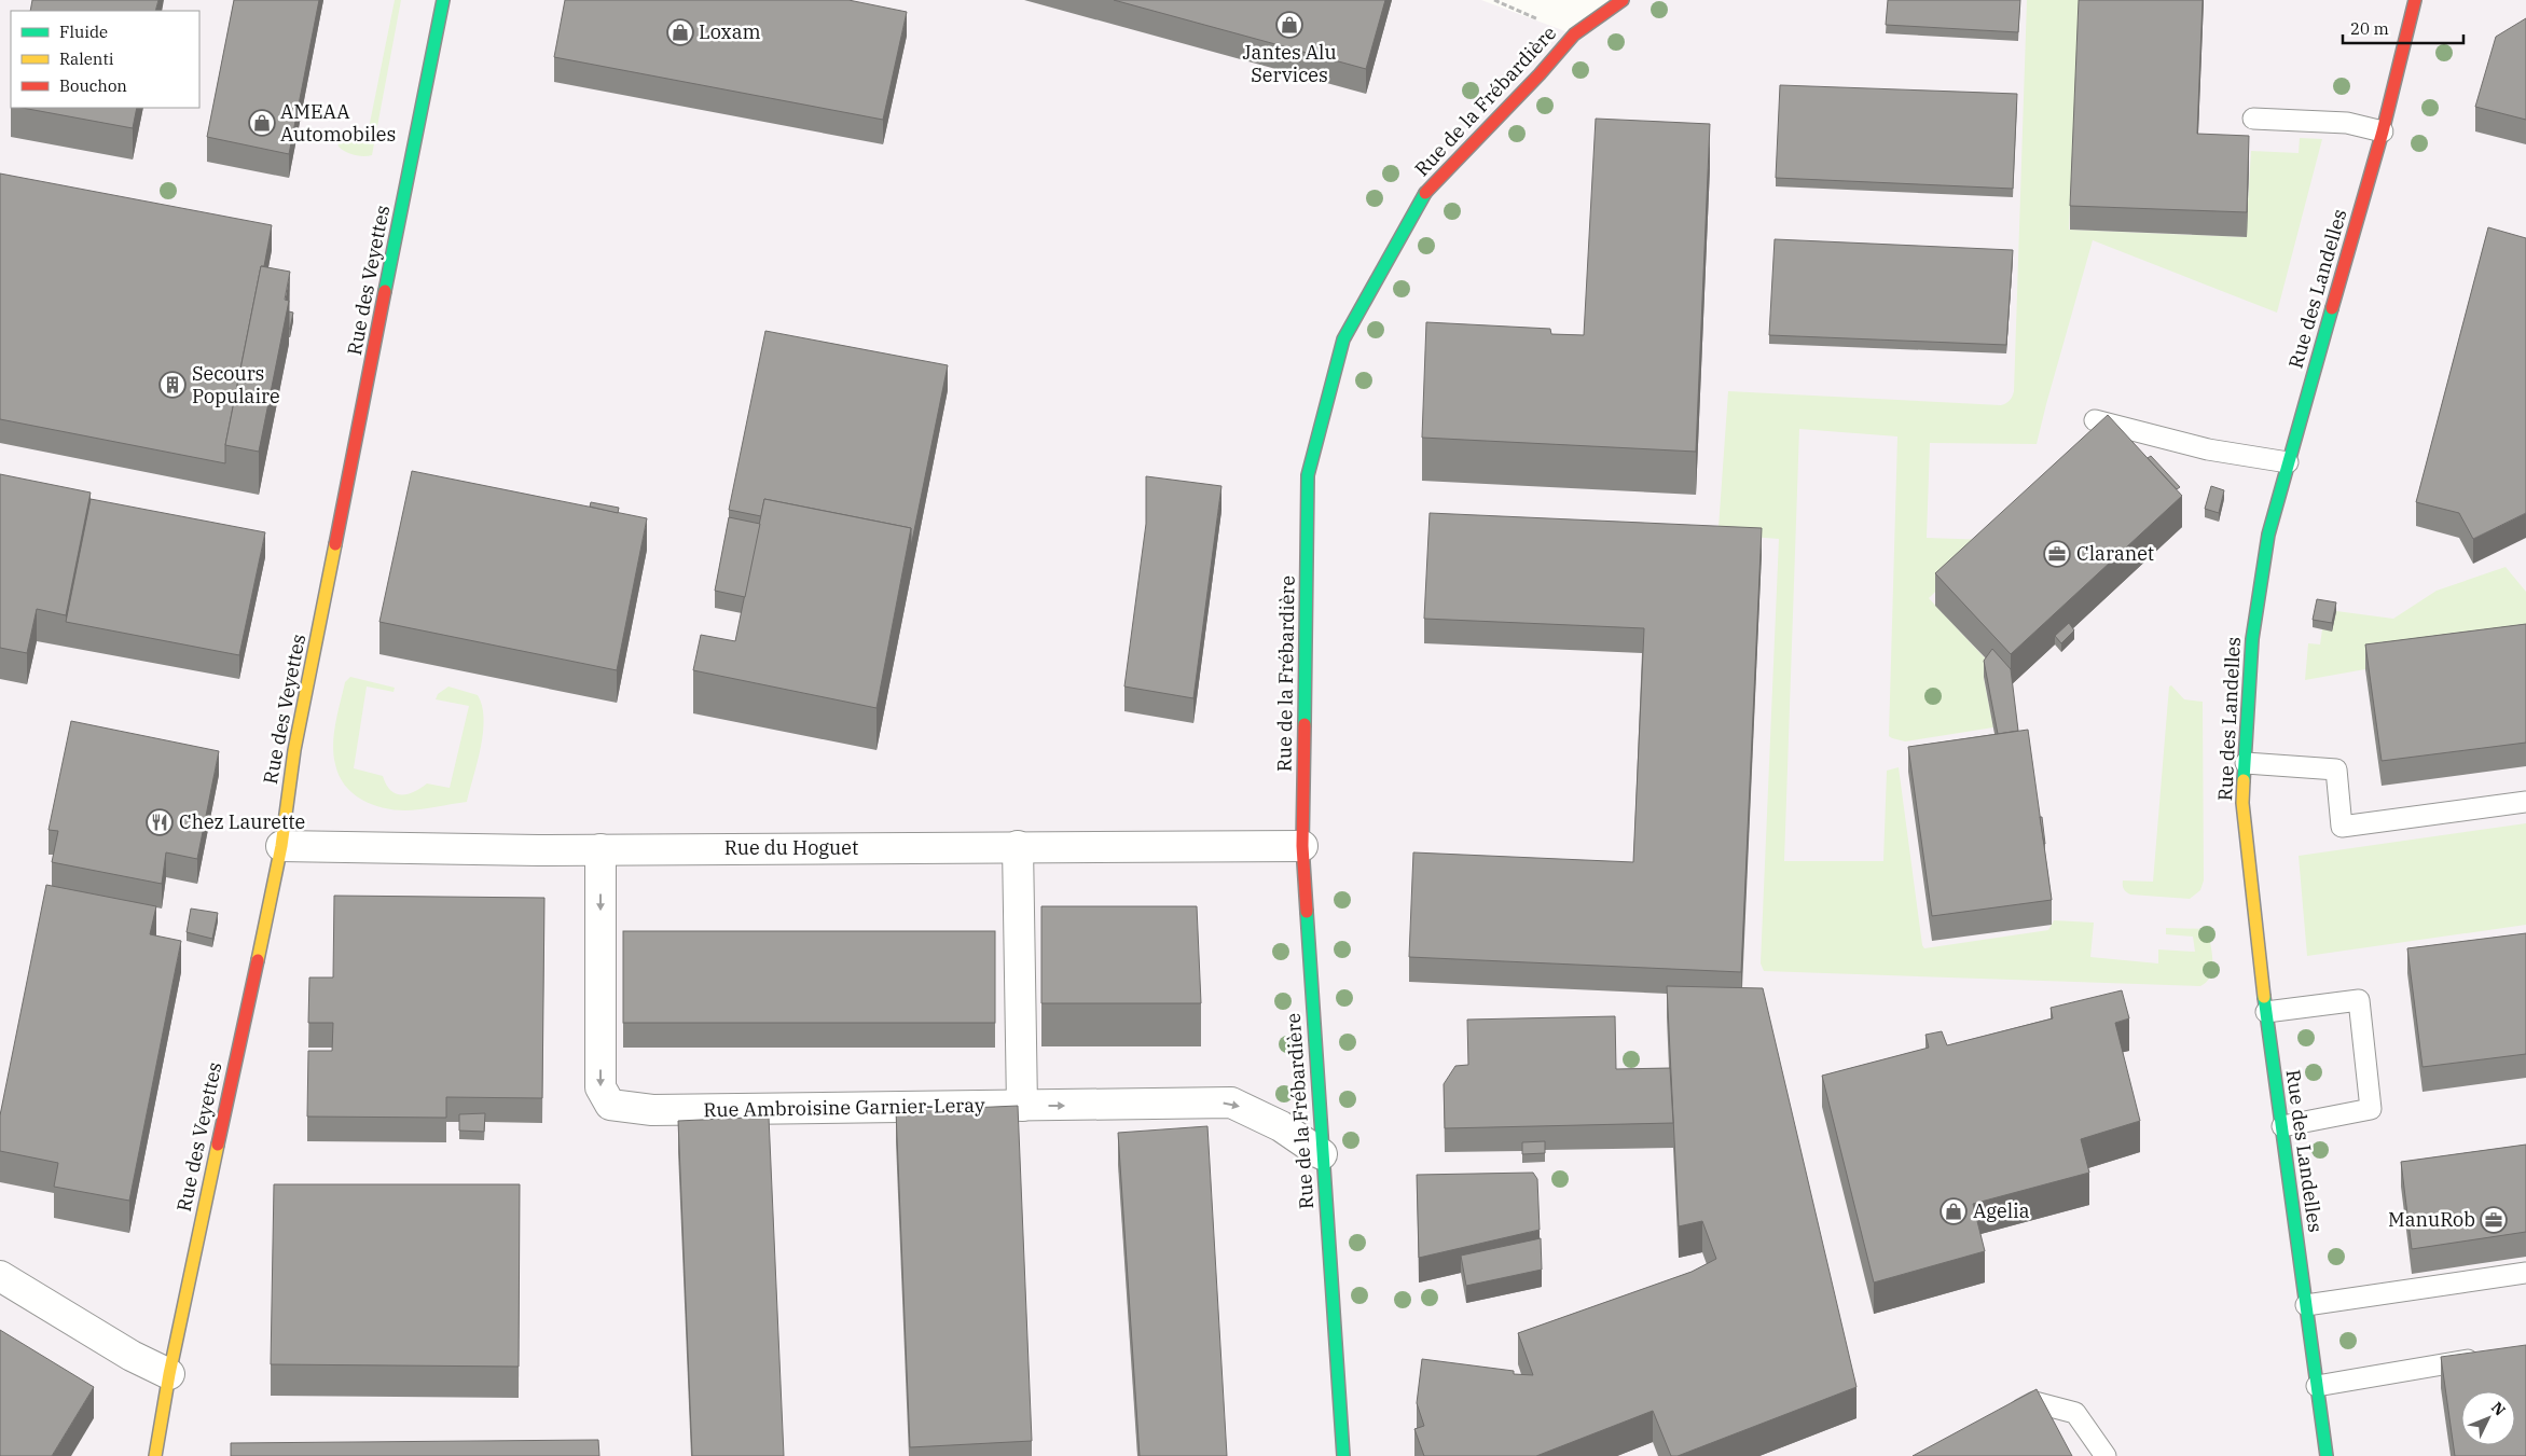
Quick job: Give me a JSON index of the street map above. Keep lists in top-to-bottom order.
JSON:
{
  "streets": {
    "street": [
      "Rue de la Frébardière",
      "Rue des Veyettes",
      "Rue des Landelles",
      "Rue du Hoguet",
      "Rue Ambroisine Garnier-Leray"
    ]
  },
  "crossings": [
    ["Rue de la Frébardière", "Rue du Hoguet"],
    ["Rue de la Frébardière", "Rue Ambroisine Garnier-Leray"],
    ["Rue des Veyettes", "Rue du Hoguet"],
    ["Rue du Hoguet", "Rue Ambroisine Garnier-Leray"]
  ],
  "places": {
    "shop": [
      "Jantes Alu Services",
      "Loxam",
      "AMEAA Automobiles",
      "Agelia"
    ],
    "building": ["Secours Populaire"],
    "office": ["Claranet", "ManuRob"],
    "restaurant": ["Chez Laurette"]
  },
  "legend": ["Fluide", "Ralenti", "Bouchon"],
  "scale_bar": "20 m",
  "north": "top right"
}
